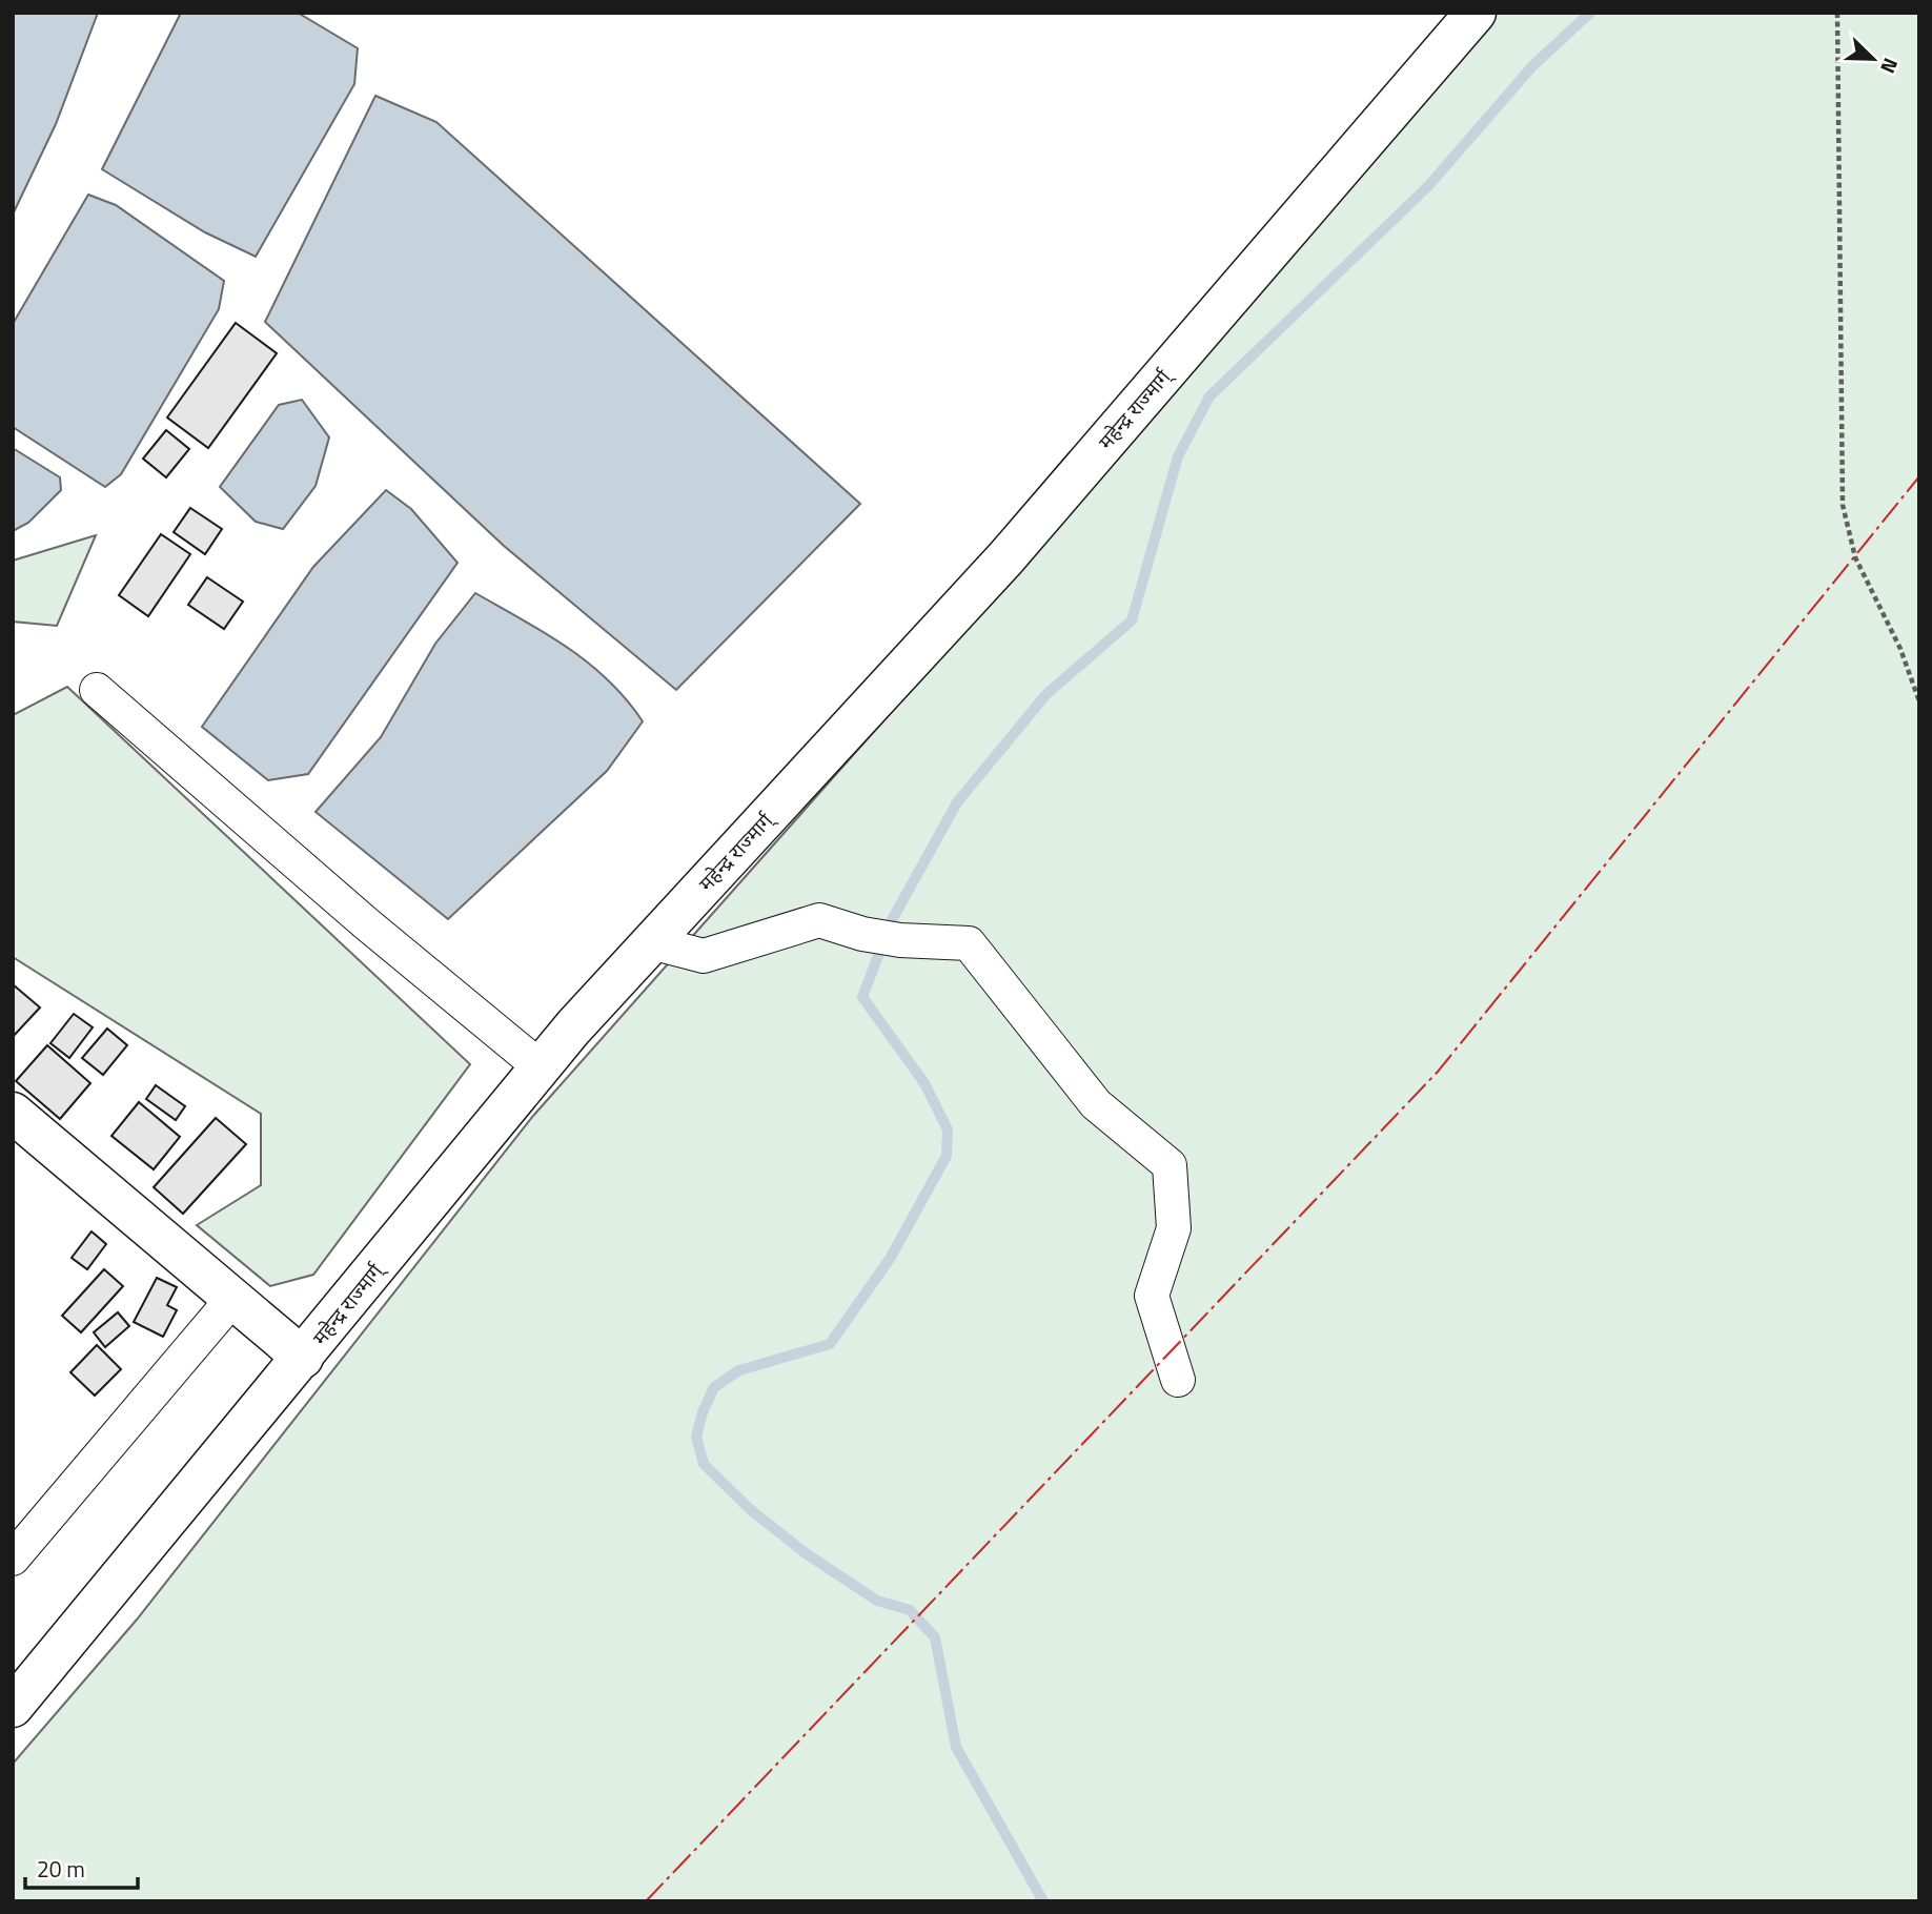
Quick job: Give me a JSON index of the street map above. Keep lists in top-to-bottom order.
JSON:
{
  "streets": {
    "main road": ["महेन्द्र राज्मार्ग्"]
  },
  "scale_bar": "20 m",
  "north": "bottom right"
}
